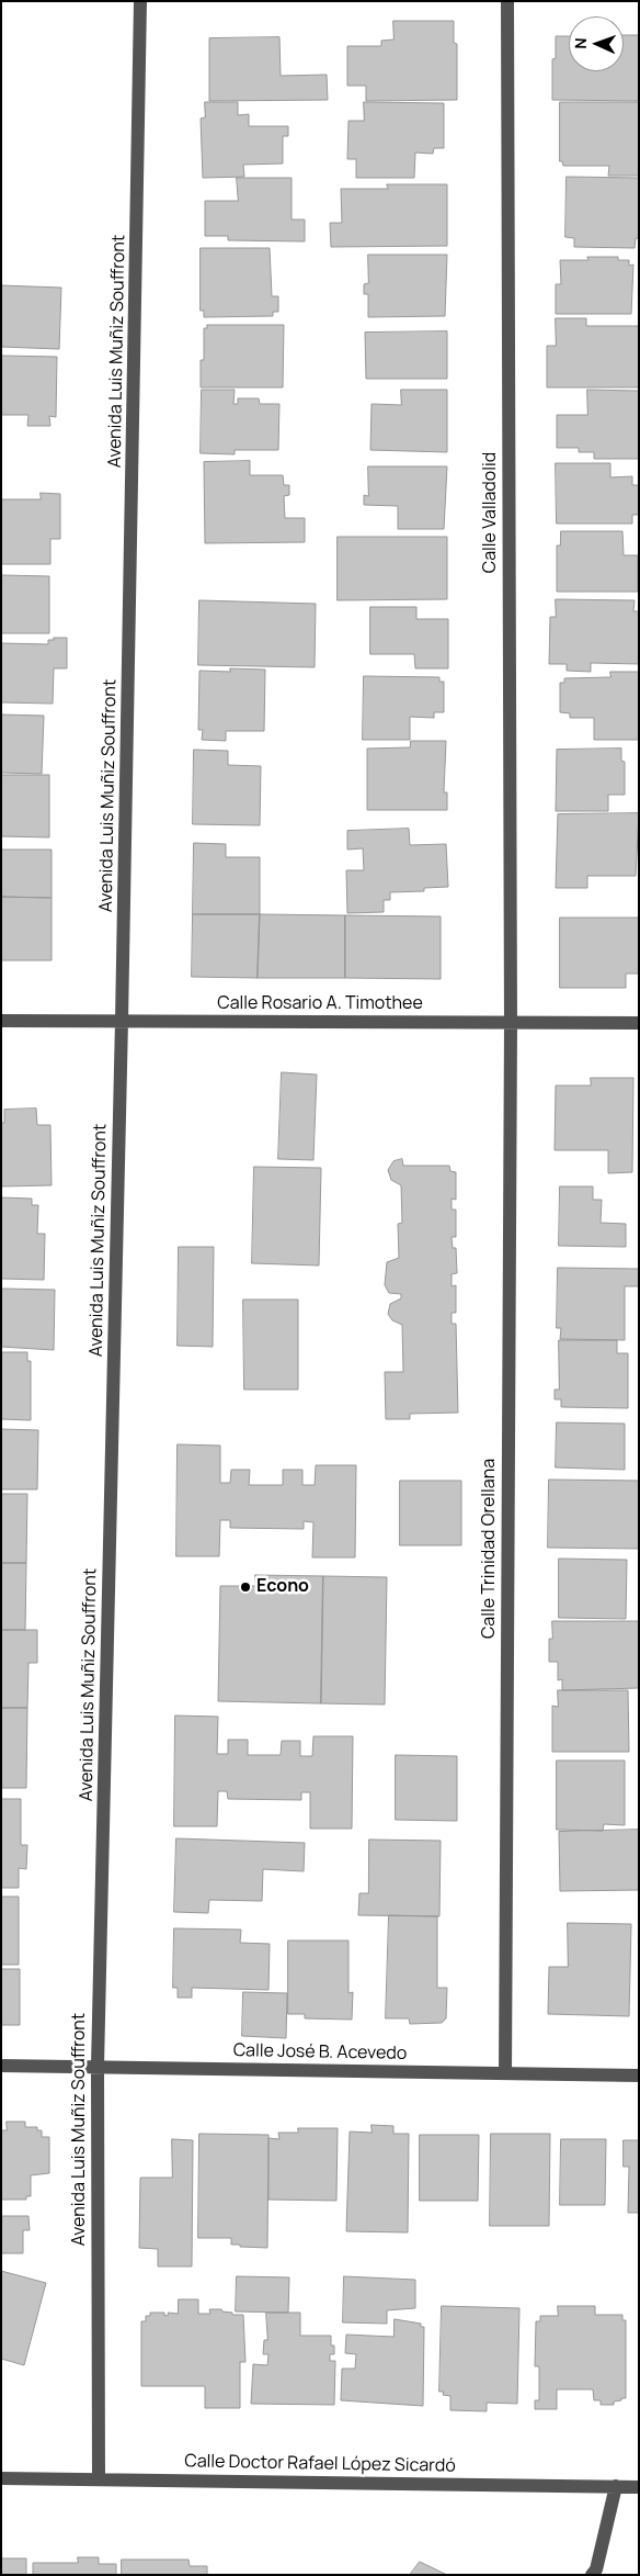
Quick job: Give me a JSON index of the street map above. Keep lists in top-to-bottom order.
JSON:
{
  "streets": {
    "street": [
      "Avenida Luis Muñiz Souffront",
      "Calle Valladolid",
      "Calle Rosario A. Timothee",
      "Calle Trinidad Orellana",
      "Calle José B. Acevedo",
      "Calle Doctor Rafael López Sicardó"
    ]
  },
  "crossings": [
    ["Avenida Luis Muñiz Souffront", "Calle Rosario A. Timothee"],
    ["Avenida Luis Muñiz Souffront", "Calle José B. Acevedo"],
    ["Avenida Luis Muñiz Souffront", "Calle Doctor Rafael López Sicardó"],
    ["Calle Valladolid", "Calle Rosario A. Timothee"],
    ["Calle Valladolid", "Calle Trinidad Orellana"],
    ["Calle Rosario A. Timothee", "Calle Trinidad Orellana"],
    ["Calle Trinidad Orellana", "Calle José B. Acevedo"]
  ],
  "places": ["Econo"],
  "north": "left"
}
